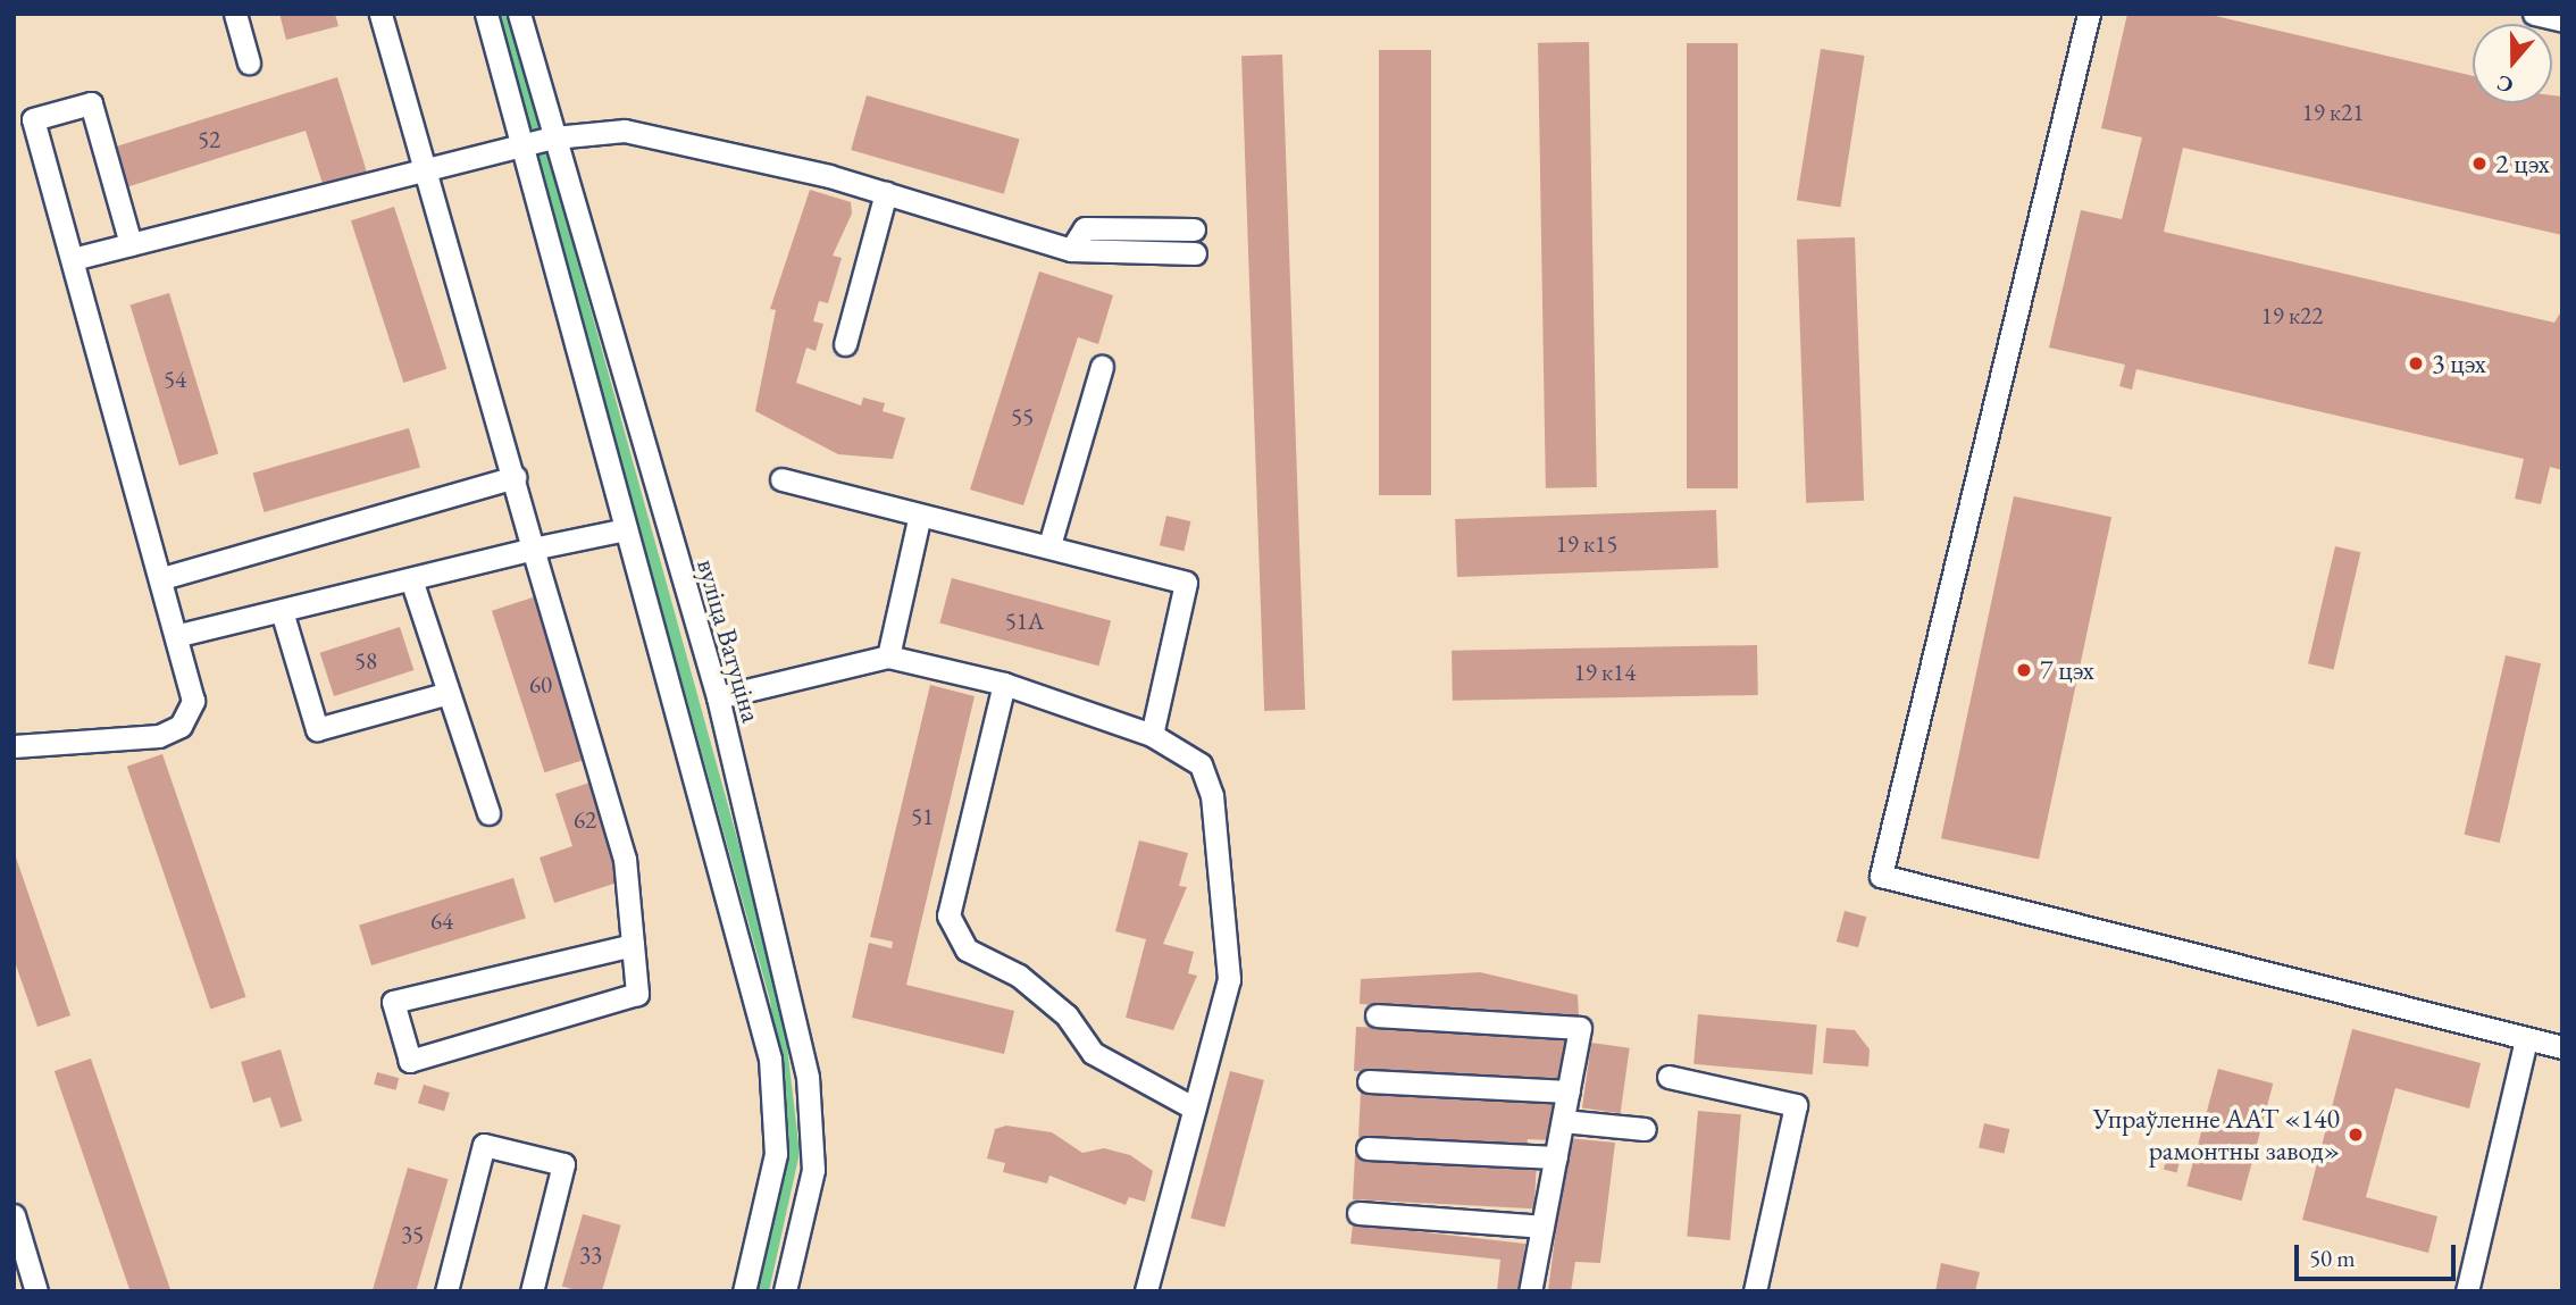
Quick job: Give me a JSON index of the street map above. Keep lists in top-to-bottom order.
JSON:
{
  "streets": {
    "street": ["вуліца Ватуціна"]
  },
  "places": [
    "2 цэх",
    "3 цэх",
    "7 цэх",
    "Упраўленне ААТ «140 рамонтны завод»"
  ],
  "house_numbers": [
    "19 к21",
    "52",
    "19 к22",
    "54",
    "55",
    "19 к15",
    "51А",
    "58",
    "19 к14",
    "60",
    "51",
    "62",
    "64",
    "35",
    "33"
  ],
  "scale_bar": "50 m",
  "north": "bottom"
}
